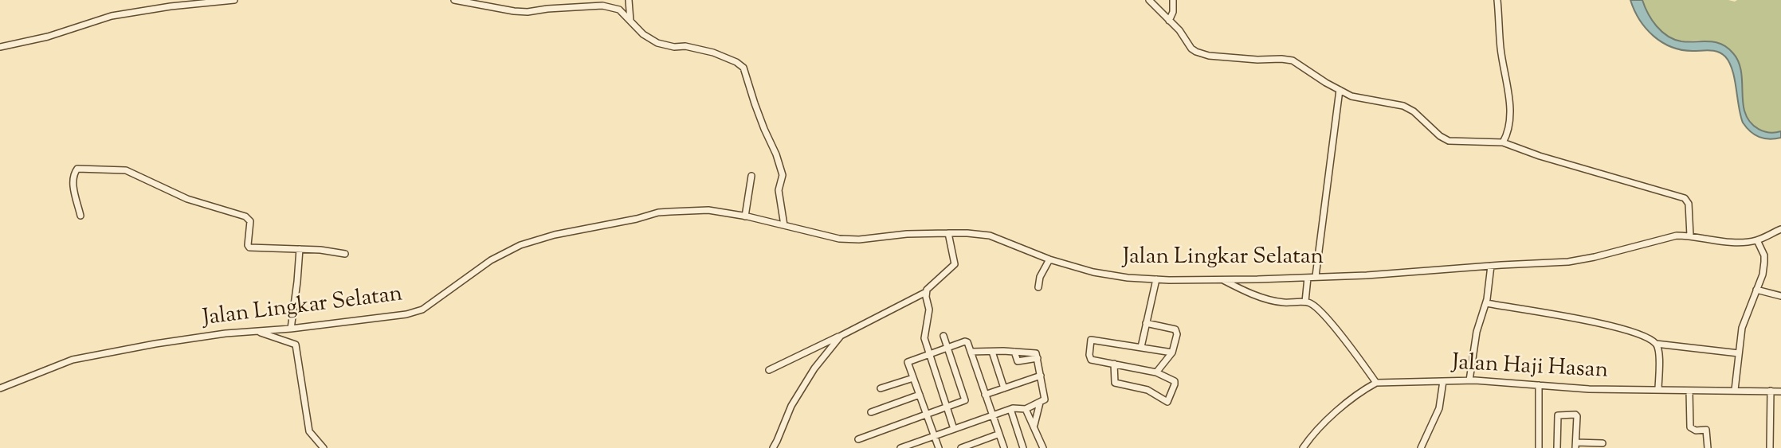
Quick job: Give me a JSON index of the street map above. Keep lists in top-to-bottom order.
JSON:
{
  "streets": {
    "street": ["Jalan Lingkar Selatan", "Jalan Haji Hasan"]
  }
}
